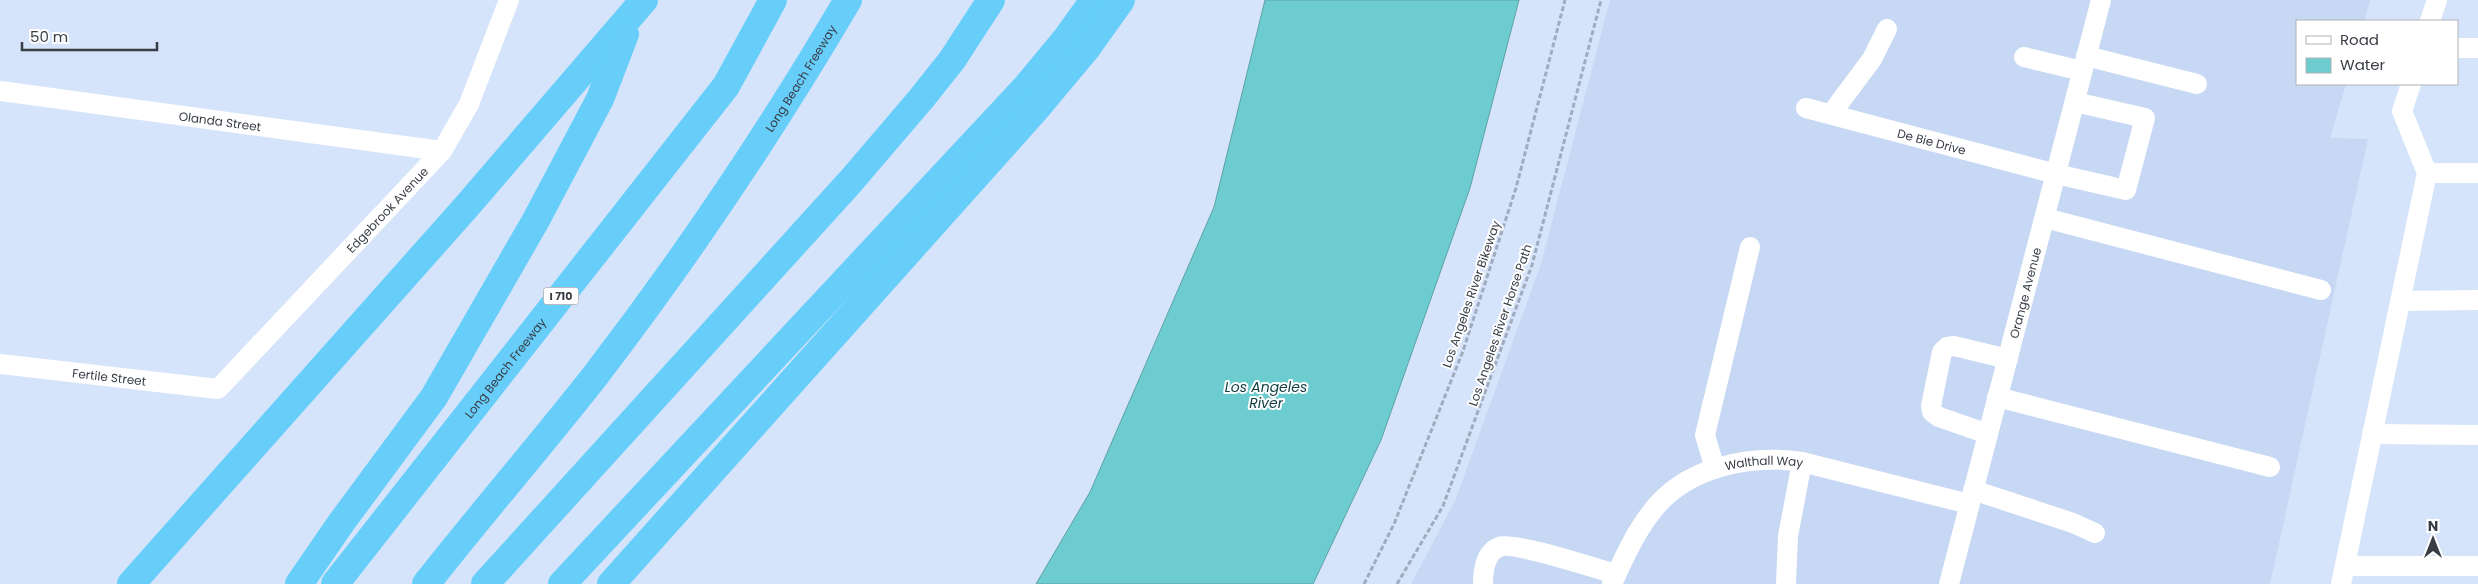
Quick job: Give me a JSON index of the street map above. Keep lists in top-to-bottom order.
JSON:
{
  "streets": {
    "highway": ["Long Beach Freeway", "I 710"],
    "street": [
      "Olanda Street",
      "De Bie Drive",
      "Edgebrook Avenue",
      "Orange Avenue",
      "Fertile Street",
      "Walthall Way"
    ],
    "path": ["Los Angeles River Bikeway", "Los Angeles River Horse Path"]
  },
  "crossings": [
    ["Olanda Street", "Edgebrook Avenue"],
    ["De Bie Drive", "Orange Avenue"],
    ["Edgebrook Avenue", "Fertile Street"],
    ["Orange Avenue", "Walthall Way"]
  ],
  "water": ["Los Angeles River"],
  "legend": ["Road", "Water"],
  "scale_bar": "50 m",
  "north": "top"
}
